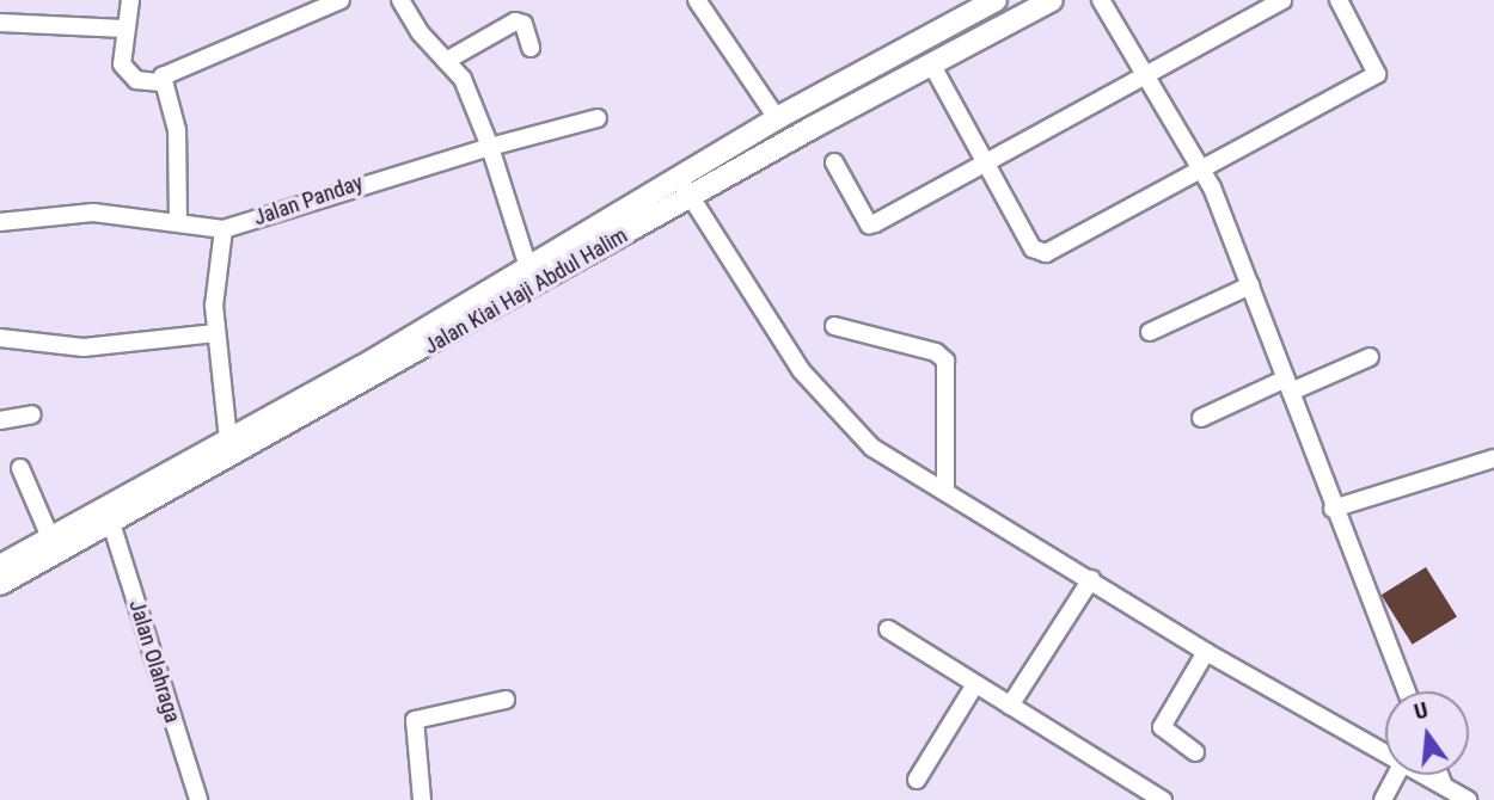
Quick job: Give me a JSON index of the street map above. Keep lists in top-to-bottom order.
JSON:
{
  "streets": {
    "main road": ["Jalan Kiai Haji Abdul Halim"],
    "street": ["Jalan Panday", "Jalan Olahraga"]
  },
  "crossings": [
    ["Jalan Kiai Haji Abdul Halim", "Jalan Olahraga"]
  ],
  "north": "top"
}
